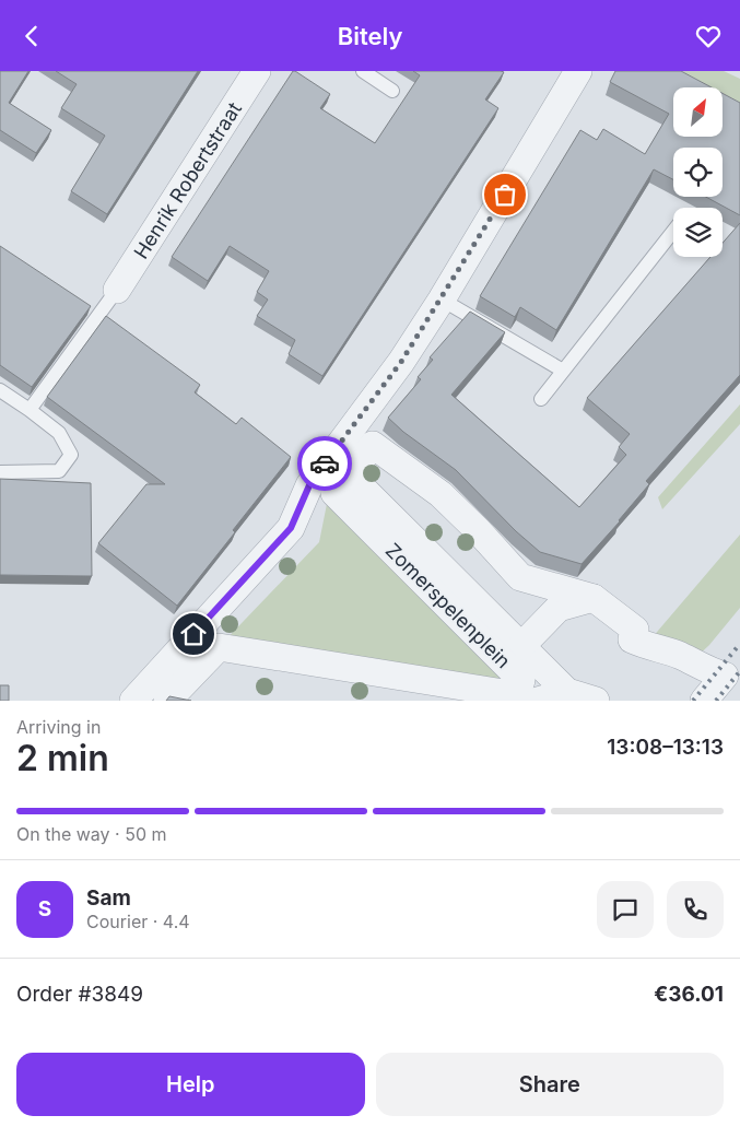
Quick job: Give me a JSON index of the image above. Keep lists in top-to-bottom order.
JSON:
{
  "streets": {
    "street": ["Henrik Robertstraat", "Zomerspelenplein"]
  },
  "north": "top right",
  "page": {
    "header": "Bitely",
    "heading": ["2 min", "Arriving in", "13:08–13:13"],
    "panel": [
      "Sam",
      "Courier · 4.4",
      "Order #3849",
      "€36.01"
    ],
    "bar": "On the way · 50 m",
    "round": "S",
    "buttons": ["Help", "Share"]
  }
}
